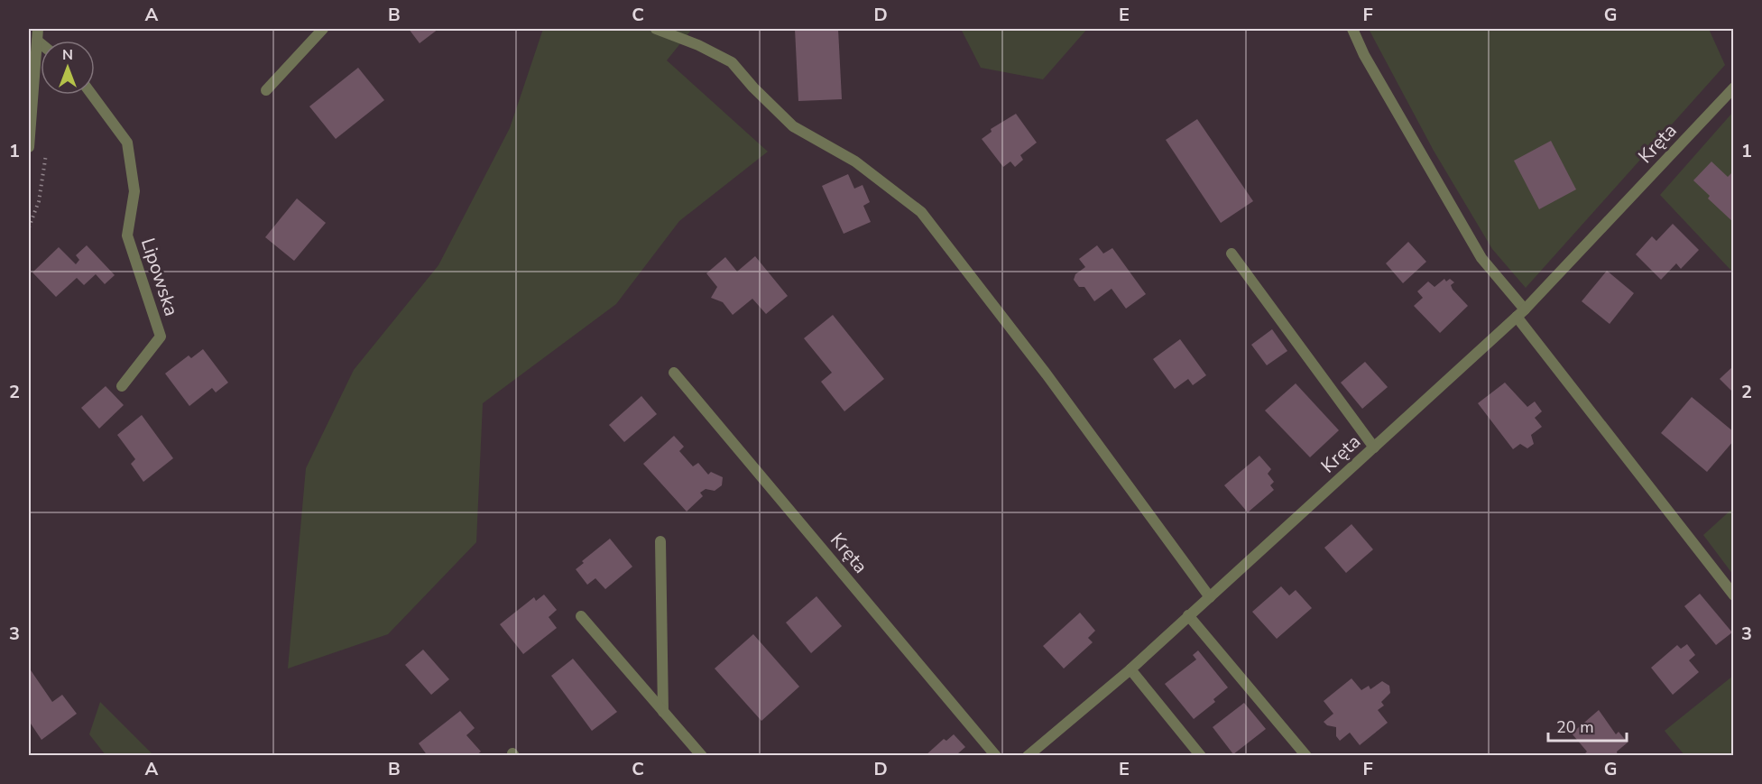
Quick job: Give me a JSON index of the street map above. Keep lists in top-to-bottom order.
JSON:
{
  "streets": {
    "street": ["Kręta", "Lipowska"]
  },
  "scale_bar": "20 m",
  "north": "top",
  "grid": {
    "columns": [
      "A",
      "B",
      "C",
      "D",
      "E",
      "F",
      "G"
    ],
    "rows": ["1", "2", "3"]
  }
}
